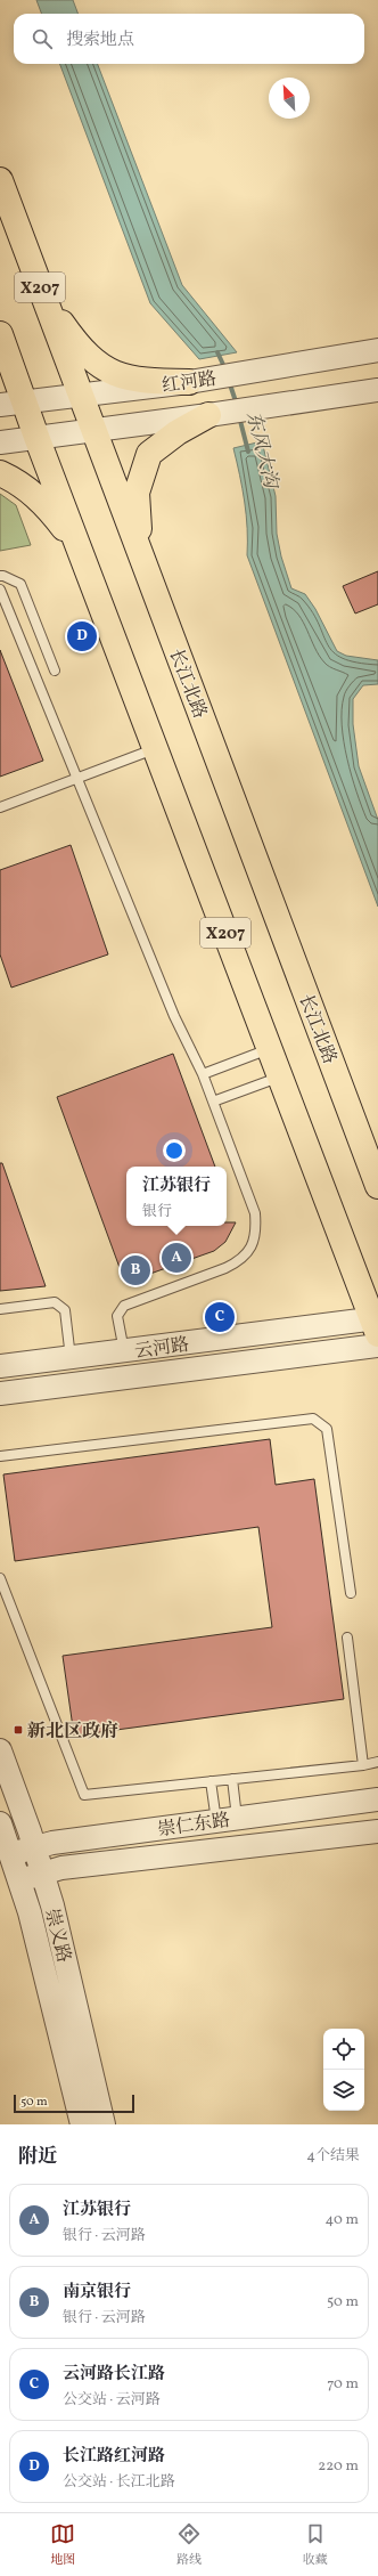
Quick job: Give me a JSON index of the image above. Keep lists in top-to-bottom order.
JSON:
{
  "streets": {
    "main road": ["X207", "长江北路"],
    "street": [
      "红河路",
      "云河路",
      "崇仁东路",
      "崇义路"
    ]
  },
  "crossings": [
    ["X207", "红河路"],
    ["X207", "云河路"],
    ["红河路", "长江北路"],
    ["崇仁东路", "崇义路"]
  ],
  "water": ["东风大沟"],
  "places": {
    "transit": ["新北区政府"]
  },
  "scale_bar": "50 m",
  "north": "top left",
  "page": {
    "search": "搜索地点",
    "pins": [
      "D",
      "A",
      "B",
      "C"
    ],
    "popup": ["江苏银行", "银行"],
    "scale": "50 m",
    "heading": ["附近", "4个结果"],
    "list": [
      {
        "mark": "A",
        "name": "江苏银行",
        "note": "银行 · 云河路",
        "value": "40 m"
      },
      {
        "mark": "B",
        "name": "南京银行",
        "note": "银行 · 云河路",
        "value": "50 m"
      },
      {
        "mark": "C",
        "name": "云河路长江路",
        "note": "公交站 · 云河路",
        "value": "70 m"
      },
      {
        "mark": "D",
        "name": "长江路红河路",
        "note": "公交站 · 长江北路",
        "value": "220 m"
      }
    ],
    "nav": ["地图", "路线", "收藏"]
  }
}
